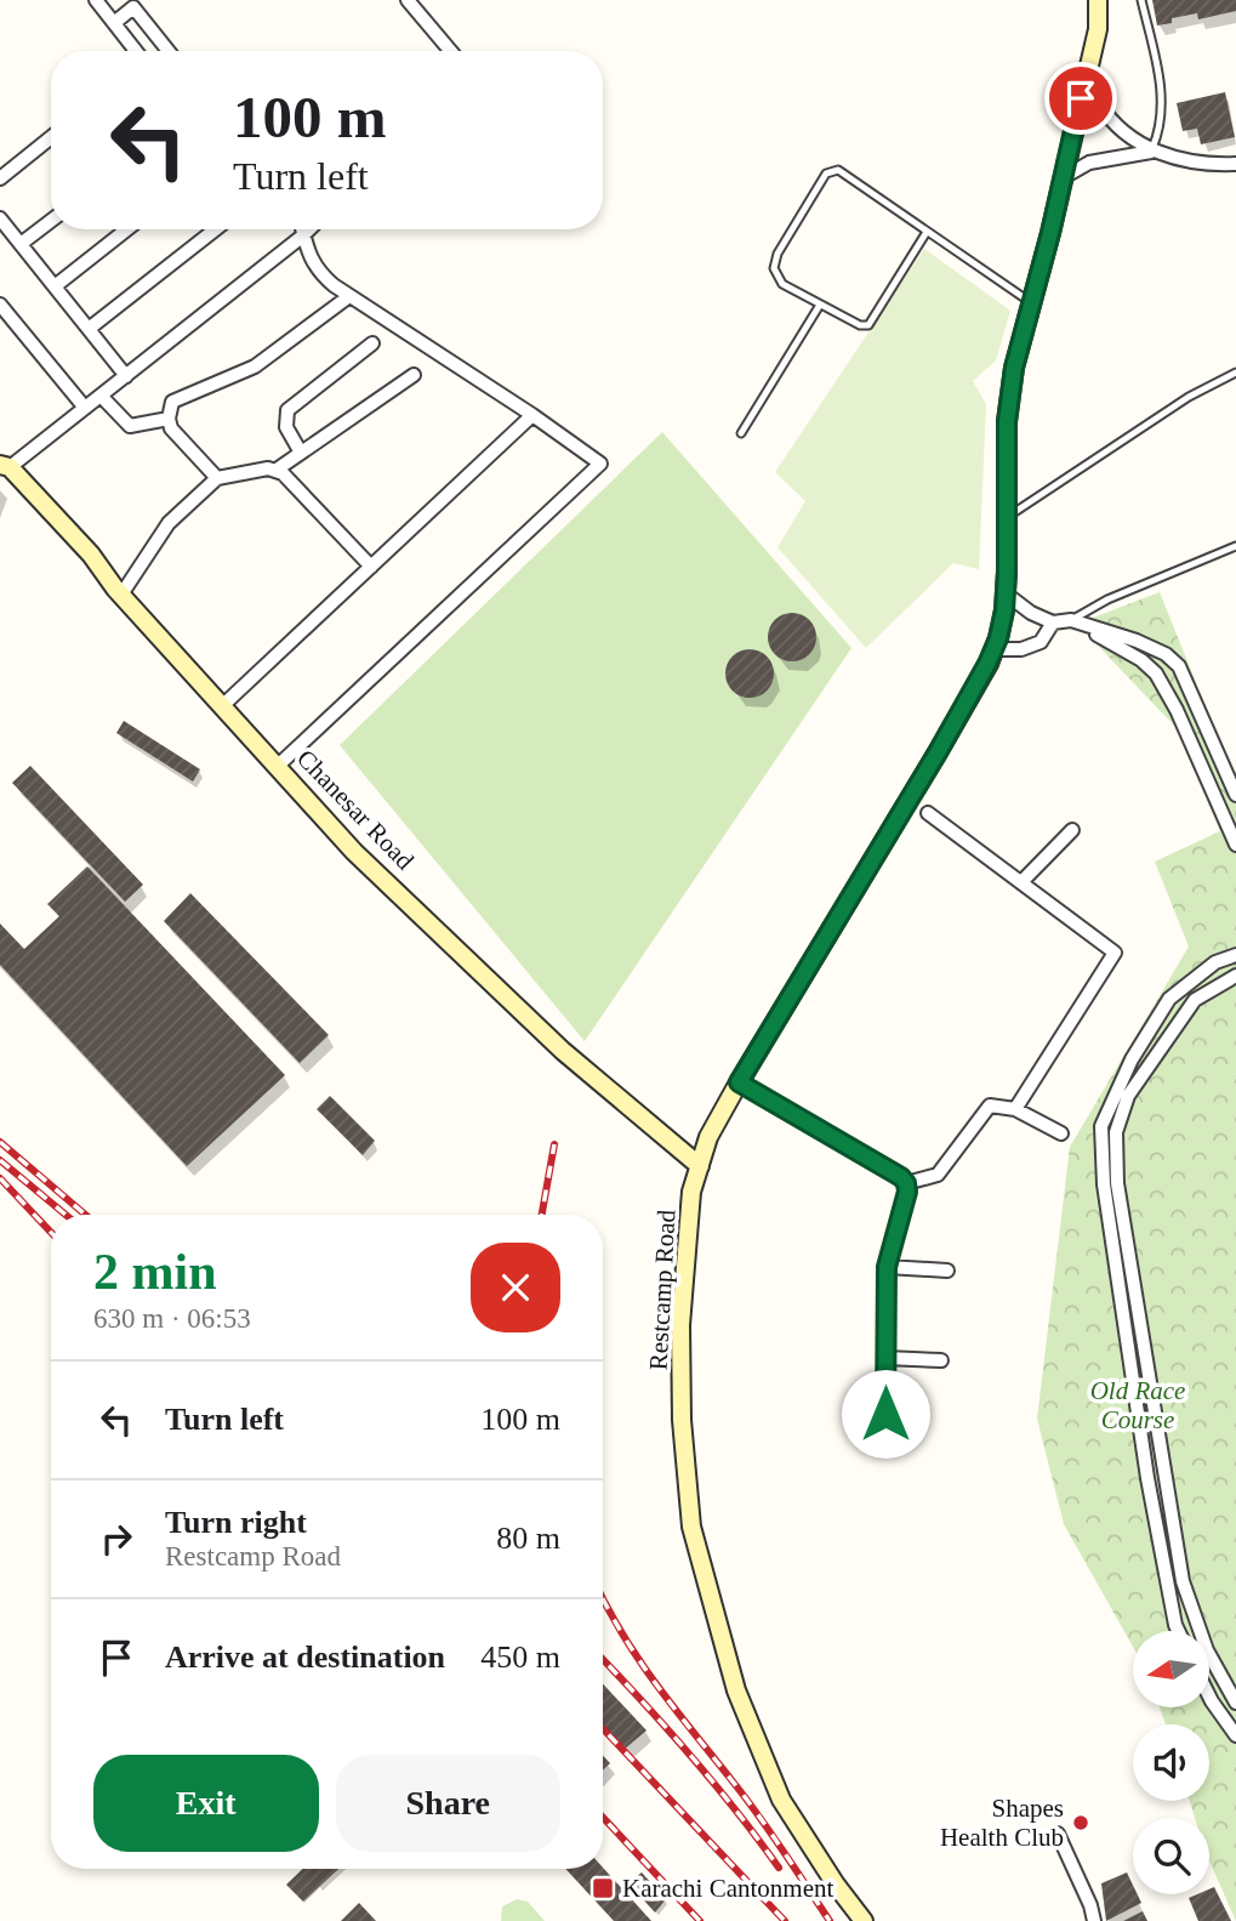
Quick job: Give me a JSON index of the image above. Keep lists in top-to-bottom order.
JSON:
{
  "streets": {
    "street": ["Chanesar Road", "Restcamp Road"]
  },
  "crossings": [
    ["Chanesar Road", "Restcamp Road"]
  ],
  "parks": ["Old Race Course"],
  "places": {
    "other": ["Shapes Health Club"],
    "transit": ["Karachi Cantonment"]
  },
  "north": "left",
  "page": {
    "turn": ["100 m", "Turn left"],
    "heading": ["2 min", "630 m · 06:53"],
    "list": [
      {
        "name": "Turn left",
        "value": "100 m"
      },
      {
        "name": "Turn right",
        "note": "Restcamp Road",
        "value": "80 m"
      },
      {
        "name": "Arrive at destination",
        "value": "450 m"
      }
    ],
    "buttons": ["Exit", "Share"]
  }
}
